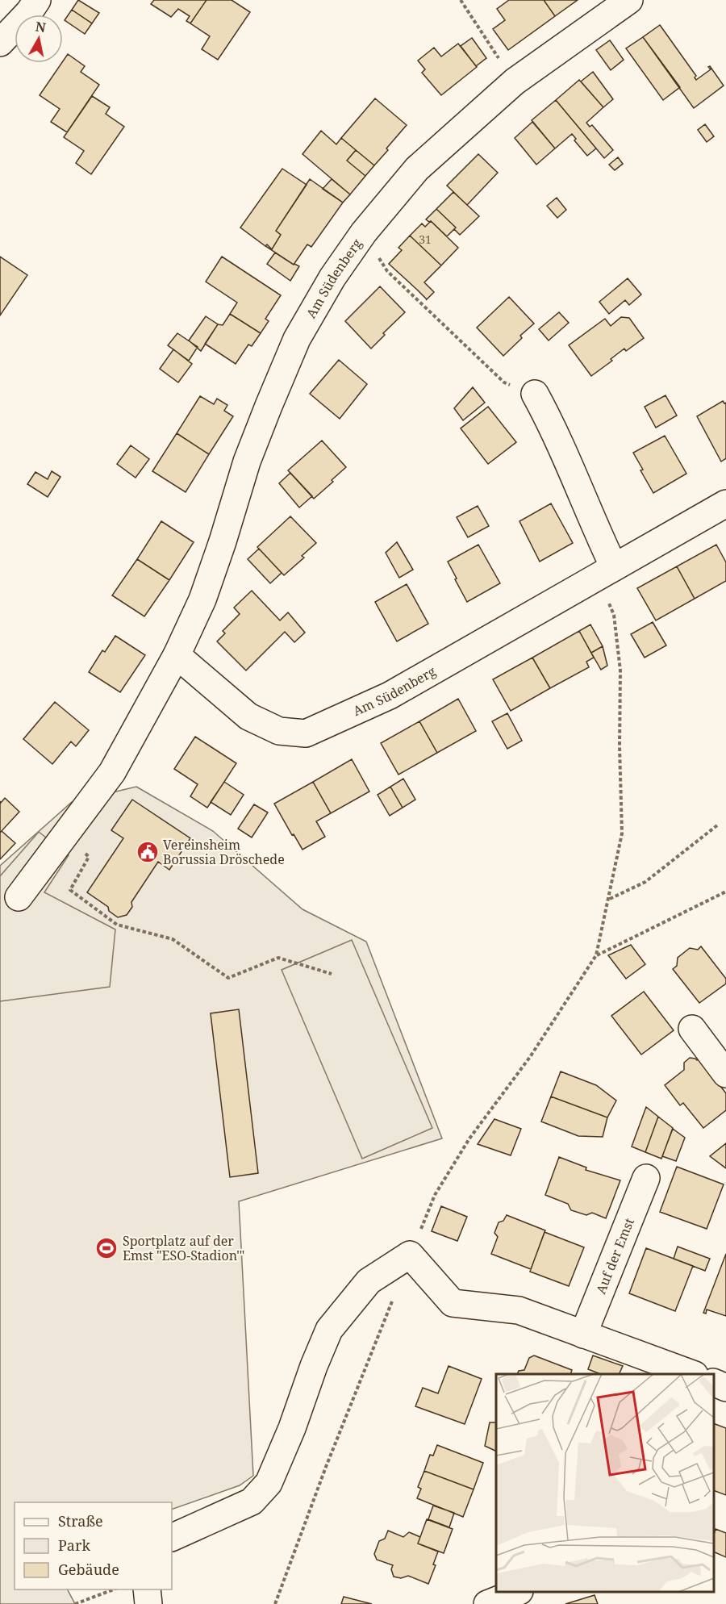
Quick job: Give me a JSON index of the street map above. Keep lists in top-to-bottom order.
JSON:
{
  "streets": {
    "street": ["Am Südenberg", "Auf der Emst"]
  },
  "places": {
    "public building": ["Vereinsheim Borussia Dröschede"],
    "sports": ["Sportplatz auf der Emst \"ESO-Stadion'\""]
  },
  "house_numbers": ["31"],
  "legend": ["Straße", "Park", "Gebäude"],
  "north": "top"
}
